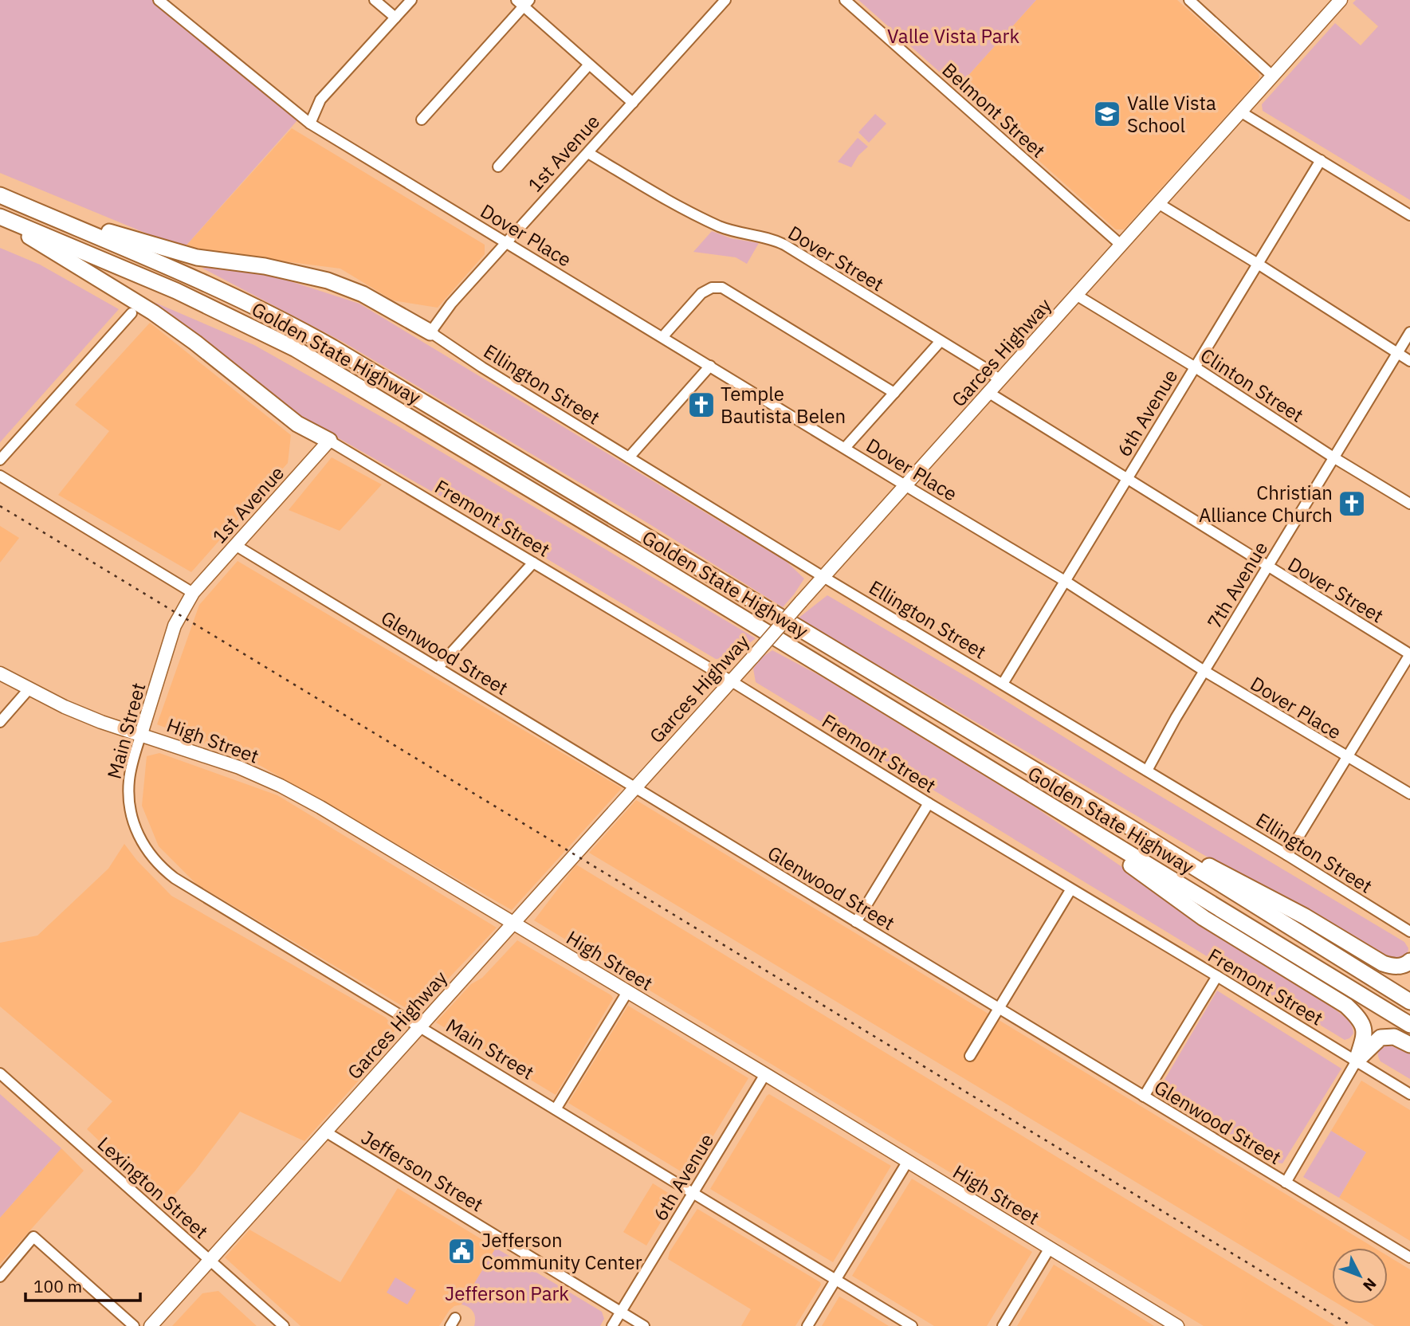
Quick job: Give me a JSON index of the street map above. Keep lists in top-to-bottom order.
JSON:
{
  "streets": {
    "highway": ["Golden State Highway"],
    "main road": [
      "1st Avenue",
      "Garces Highway",
      "Main Street",
      "High Street"
    ],
    "street": [
      "Belmont Street",
      "Dover Place",
      "Dover Street",
      "Ellington Street",
      "Clinton Street",
      "6th Avenue",
      "Fremont Street",
      "7th Avenue",
      "Glenwood Street",
      "Jefferson Street",
      "Lexington Street"
    ]
  },
  "crossings": [
    ["Belmont Street", "Garces Highway"],
    ["1st Avenue", "Dover Place"],
    ["1st Avenue", "Dover Street"],
    ["1st Avenue", "Ellington Street"],
    ["1st Avenue", "Fremont Street"],
    ["1st Avenue", "Glenwood Street"],
    ["1st Avenue", "Main Street"],
    ["Dover Place", "Garces Highway"],
    ["Dover Place", "6th Avenue"],
    ["Dover Place", "7th Avenue"],
    ["Dover Street", "Garces Highway"],
    ["Dover Street", "6th Avenue"],
    ["Dover Street", "7th Avenue"],
    ["Garces Highway", "Ellington Street"],
    ["Garces Highway", "Clinton Street"],
    ["Garces Highway", "Fremont Street"],
    ["Garces Highway", "Glenwood Street"],
    ["Garces Highway", "Main Street"],
    ["Garces Highway", "High Street"],
    ["Garces Highway", "Jefferson Street"],
    ["Garces Highway", "Lexington Street"],
    ["Ellington Street", "6th Avenue"],
    ["Ellington Street", "7th Avenue"],
    ["Clinton Street", "6th Avenue"],
    ["Clinton Street", "7th Avenue"],
    ["6th Avenue", "Main Street"],
    ["6th Avenue", "High Street"],
    ["6th Avenue", "Jefferson Street"],
    ["Main Street", "High Street"]
  ],
  "parks": ["Valle Vista Park", "Jefferson Park"],
  "places": {
    "school or university": ["Valle Vista School"],
    "church": ["Temple Bautista Belen", "Christian Alliance Church"],
    "public building": ["Jefferson Community Center"]
  },
  "scale_bar": "100 m",
  "north": "bottom right"
}
